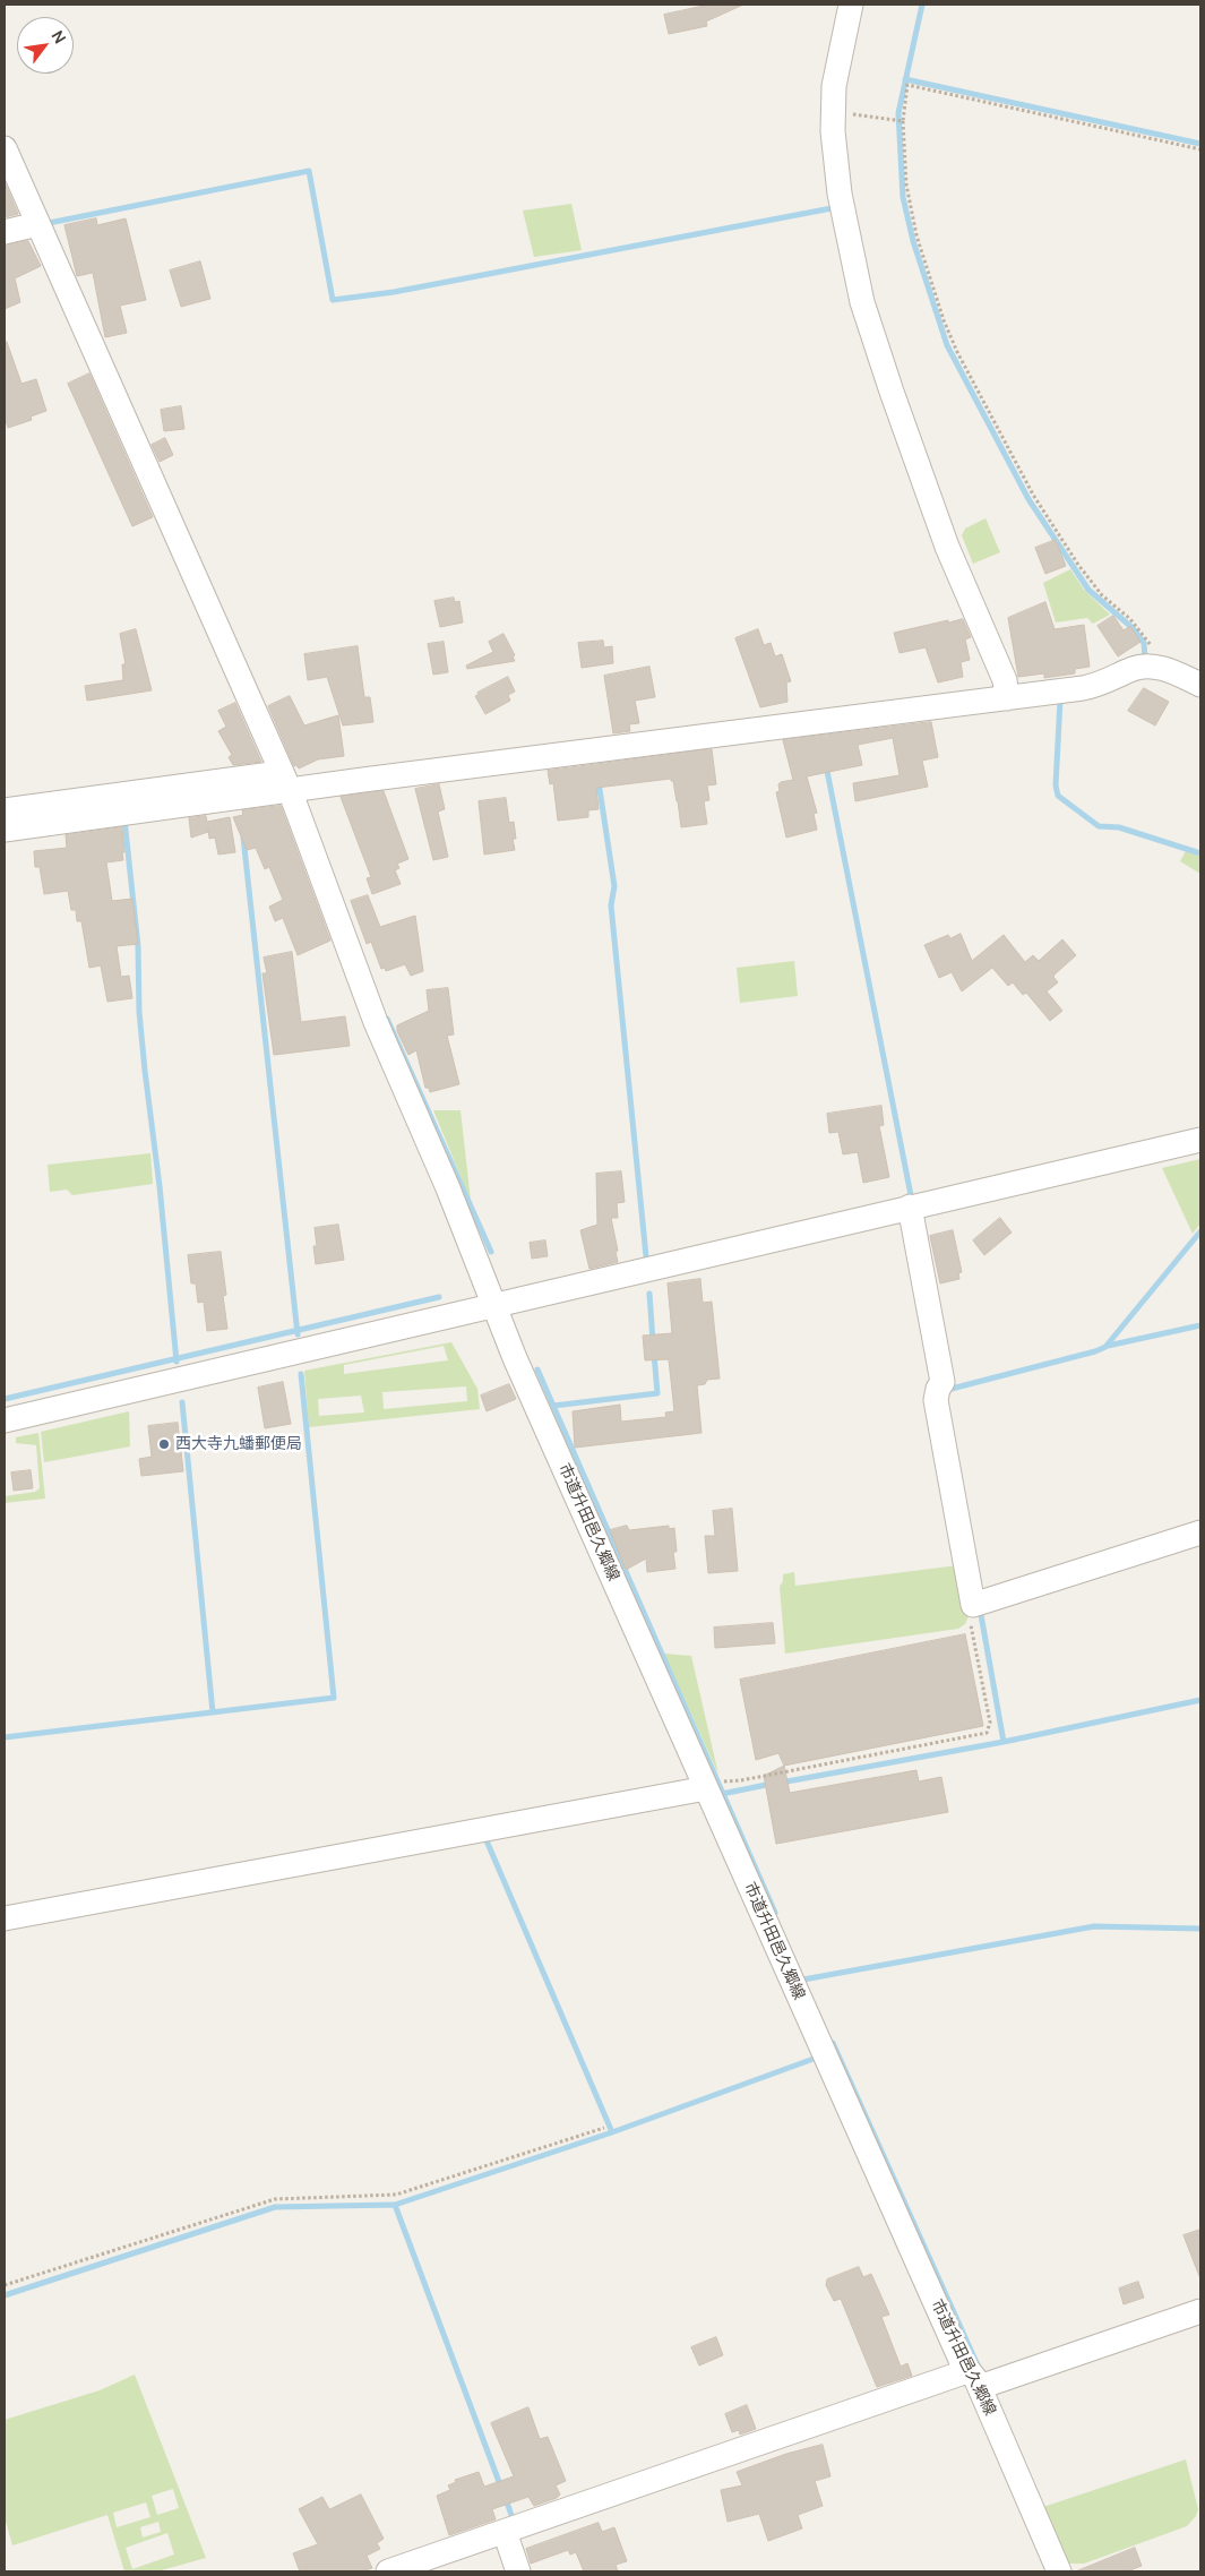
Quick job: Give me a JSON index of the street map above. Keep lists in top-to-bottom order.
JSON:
{
  "streets": {
    "street": ["市道升田邑久郷線"]
  },
  "places": ["西大寺九蟠郵便局"],
  "north": "top right"
}
